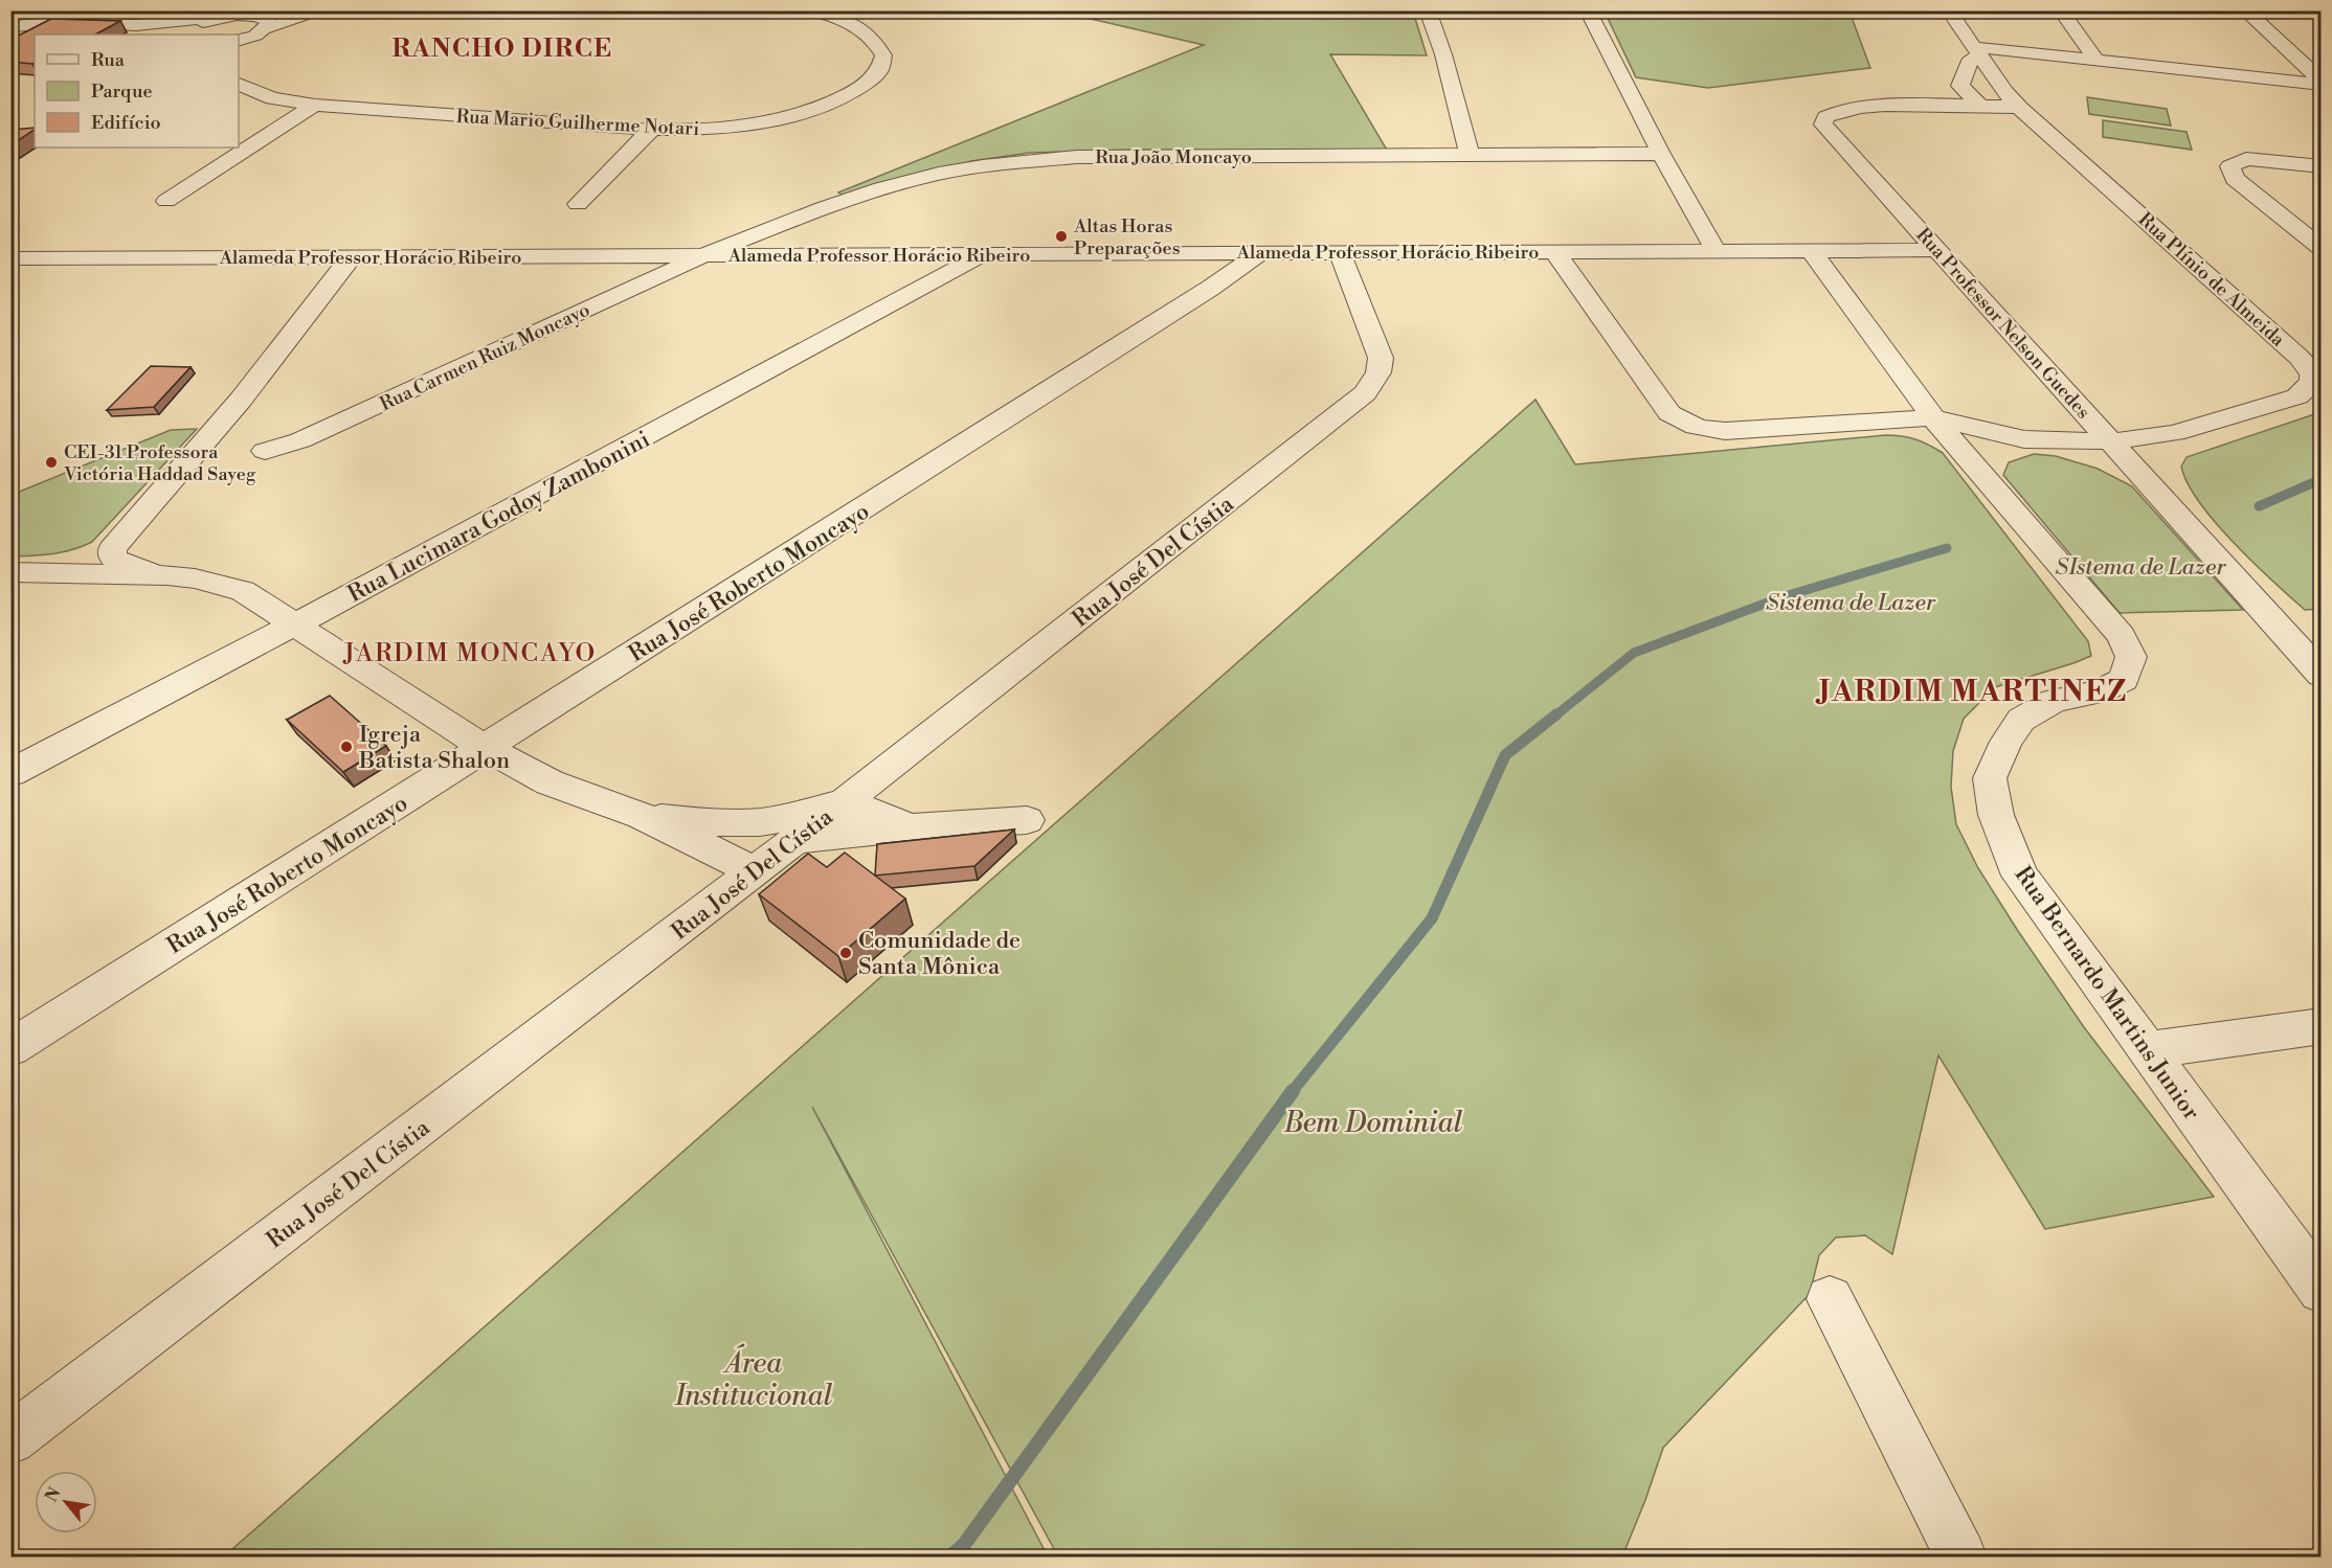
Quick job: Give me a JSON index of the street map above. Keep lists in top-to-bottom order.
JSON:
{
  "streets": {
    "street": [
      "Rua Mario Guilherme Notari",
      "Rua João Moncayo",
      "Alameda Professor Horácio Ribeiro",
      "Rua Plínio de Almeida",
      "Rua Professor Nelson Guedes",
      "Rua Carmen Ruiz Moncayo",
      "Rua Lucimara Godoy Zambonini",
      "Rua José Del Cístia",
      "Rua José Roberto Moncayo",
      "Rua Bernardo Martins Junior"
    ]
  },
  "crossings": [
    ["Rua João Moncayo", "Alameda Professor Horácio Ribeiro"],
    ["Rua João Moncayo", "Rua Carmen Ruiz Moncayo"],
    ["Alameda Professor Horácio Ribeiro", "Rua Plínio de Almeida"],
    ["Alameda Professor Horácio Ribeiro", "Rua Professor Nelson Guedes"],
    ["Alameda Professor Horácio Ribeiro", "Rua Carmen Ruiz Moncayo"],
    ["Alameda Professor Horácio Ribeiro", "Rua Lucimara Godoy Zambonini"],
    ["Alameda Professor Horácio Ribeiro", "Rua José Del Cístia"],
    ["Alameda Professor Horácio Ribeiro", "Rua José Roberto Moncayo"],
    ["Alameda Professor Horácio Ribeiro", "Rua Bernardo Martins Junior"],
    ["Rua Plínio de Almeida", "Rua Professor Nelson Guedes"],
    ["Rua Plínio de Almeida", "Rua Bernardo Martins Junior"]
  ],
  "districts": ["RANCHO DIRCE", "JARDIM MONCAYO", "JARDIM MARTINEZ"],
  "parks": [
    "SIstema de Lazer",
    "Sistema de Lazer",
    "Bem Dominial",
    "Área Institucional"
  ],
  "places": [
    "Altas Horas Preparações",
    "CEI-31 Professora Victória Haddad Sayeg",
    "Igreja Batista Shalon",
    "Comunidade de Santa Mônica"
  ],
  "legend": ["Rua", "Parque", "Edifício"],
  "north": "top left"
}
